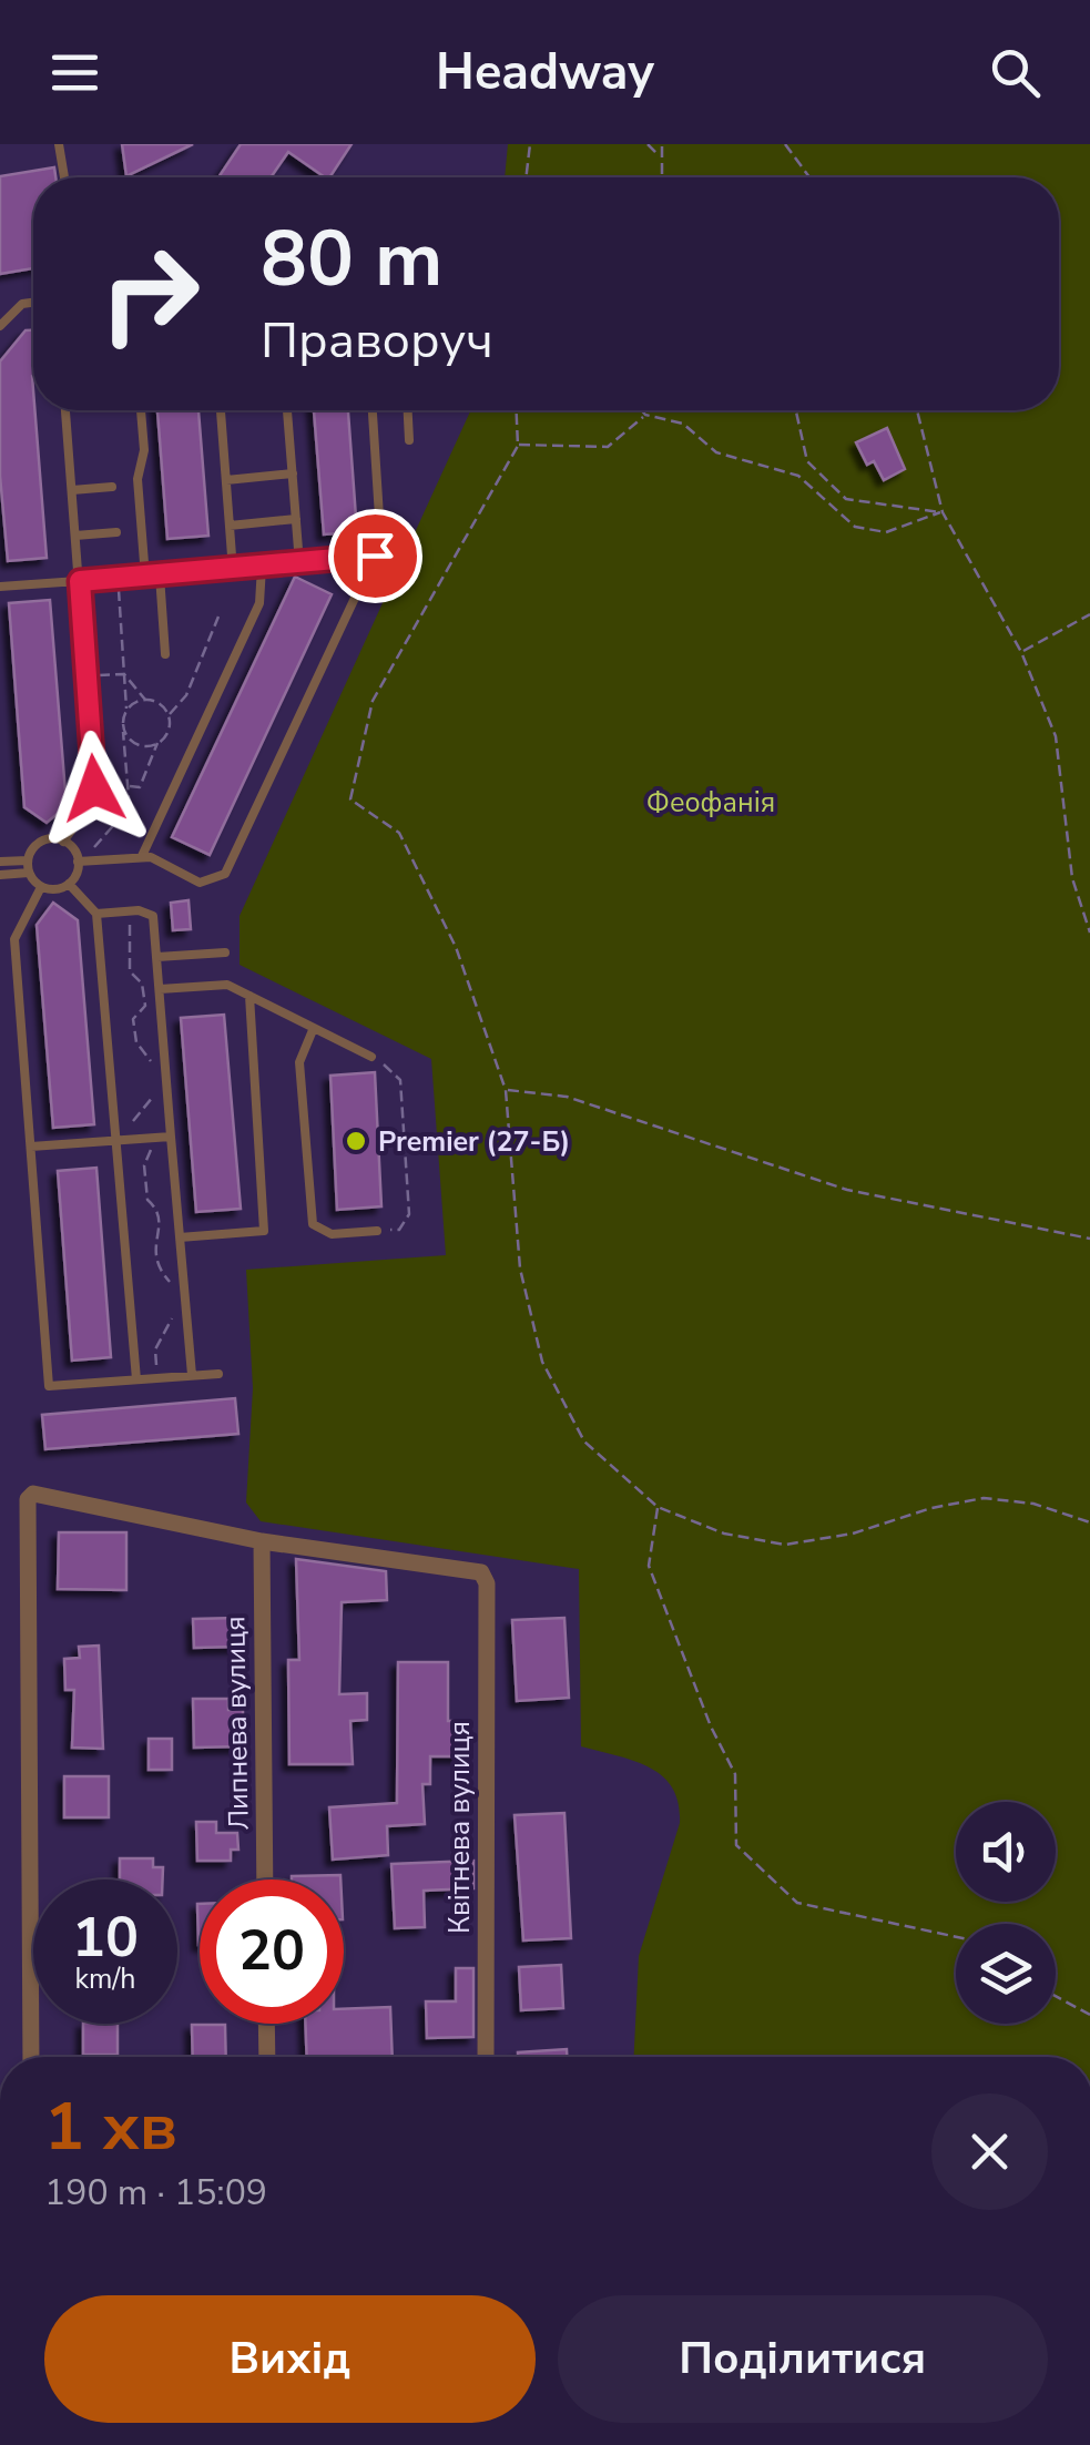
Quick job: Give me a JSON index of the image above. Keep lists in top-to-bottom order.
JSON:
{
  "streets": {
    "street": ["Липнева вулиця", "Квітнева вулиця"]
  },
  "crossings": [
    ["Липнева вулиця", "Квітнева вулиця"]
  ],
  "parks": ["Феофанія"],
  "places": ["Premier (27-Б)"],
  "page": {
    "header": "Headway",
    "turn": ["80 m", "Праворуч"],
    "speed": "10 km/h",
    "limit": "20",
    "heading": ["1 хв", "190 m · 15:09"],
    "buttons": ["Вихід", "Поділитися"]
  }
}
